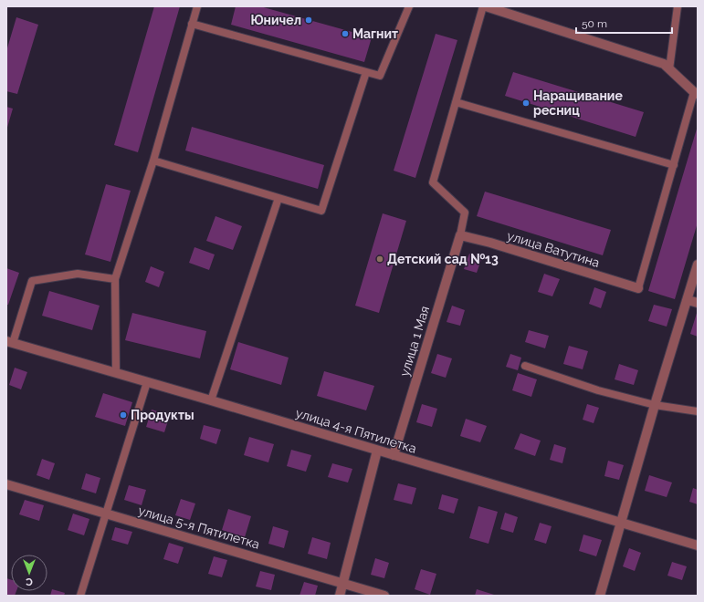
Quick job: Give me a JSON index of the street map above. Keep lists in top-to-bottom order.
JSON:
{
  "streets": {
    "street": [
      "улица Ватутина",
      "улица 1 Мая",
      "улица 4-я Пятилетка",
      "улица 5-я Пятилетка"
    ]
  },
  "crossings": [
    ["улица Ватутина", "улица 1 Мая"],
    ["улица 1 Мая", "улица 4-я Пятилетка"]
  ],
  "places": [
    "Юничел",
    "Магнит",
    "Наращивание ресниц",
    "Детский сад №13",
    "Продукты"
  ],
  "scale_bar": "50 m",
  "north": "bottom"
}
